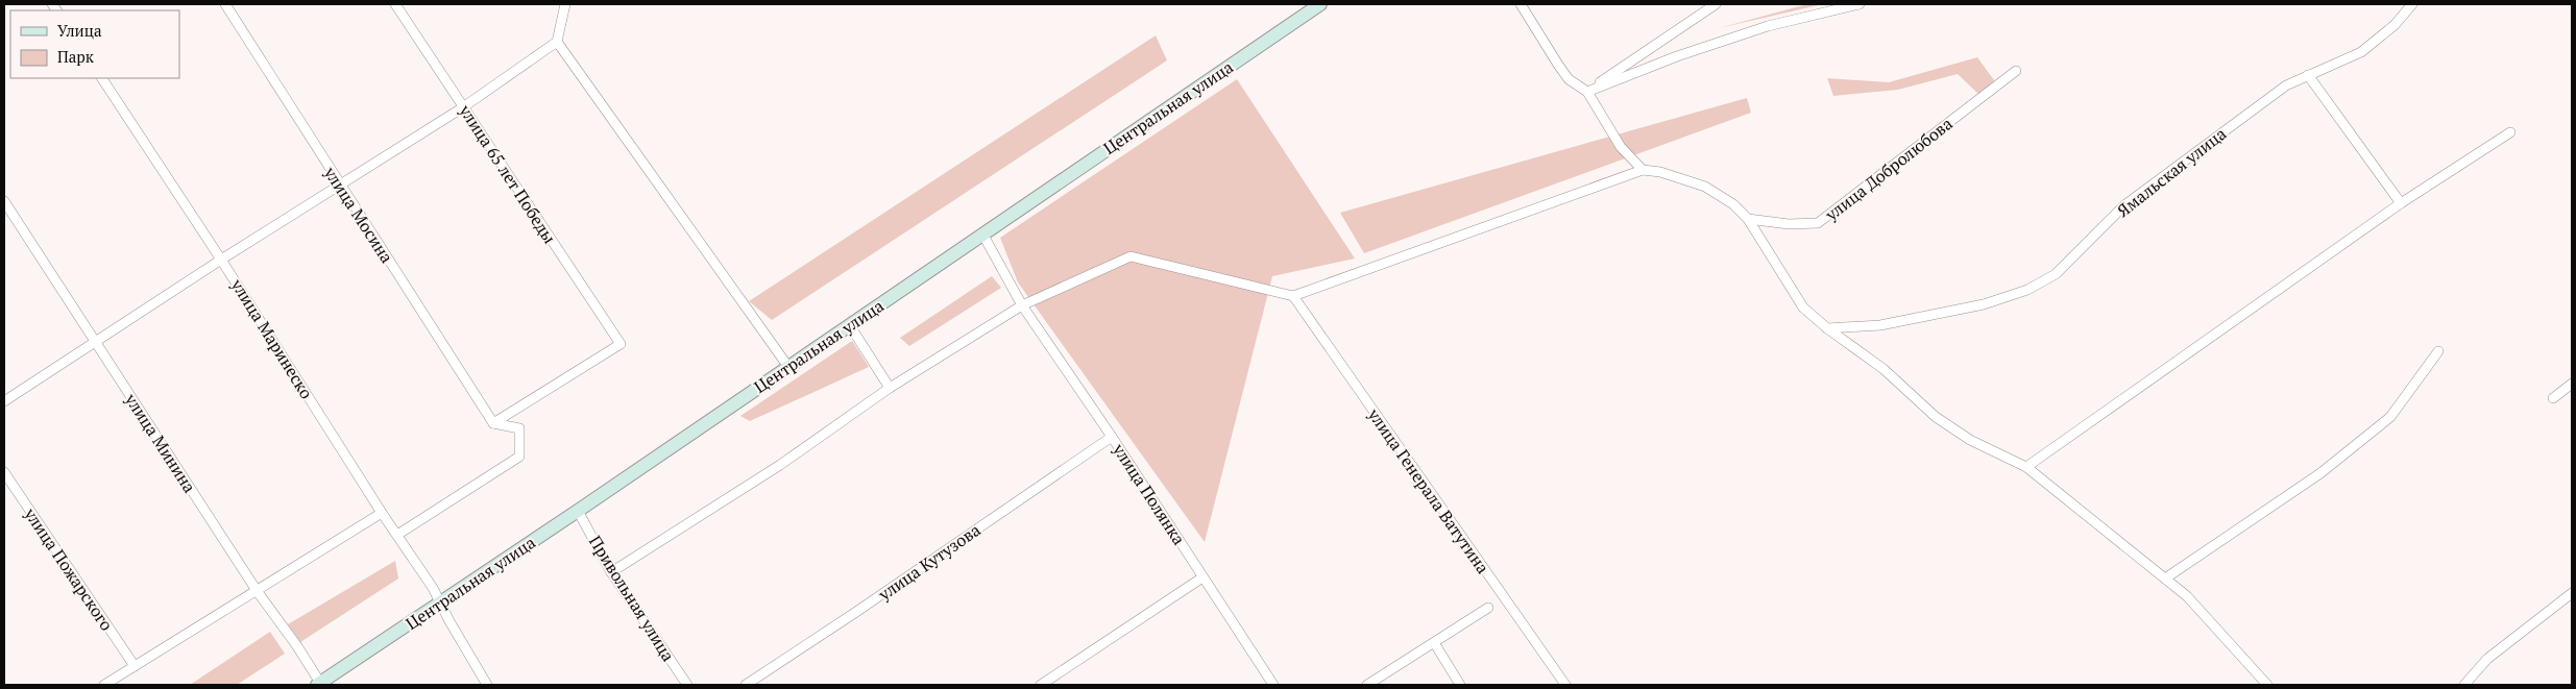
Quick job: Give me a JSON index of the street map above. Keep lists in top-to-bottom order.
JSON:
{
  "streets": {
    "main road": ["Центральная улица"],
    "street": [
      "улица Добролюбова",
      "Ямальская улица",
      "улица 65 лет Победы",
      "улица Мосина",
      "улица Маринеско",
      "улица Минина",
      "улица Генерала Ватутина",
      "улица Полянка",
      "улица Кутузова",
      "улица Пожарского",
      "Привольная улица"
    ]
  },
  "crossings": [
    ["Центральная улица", "улица Маринеско"],
    ["Центральная улица", "улица Минина"],
    ["Центральная улица", "улица Полянка"],
    ["Центральная улица", "Привольная улица"],
    ["улица 65 лет Победы", "улица Мосина"],
    ["улица Полянка", "улица Кутузова"]
  ],
  "legend": ["Улица", "Парк"]
}
